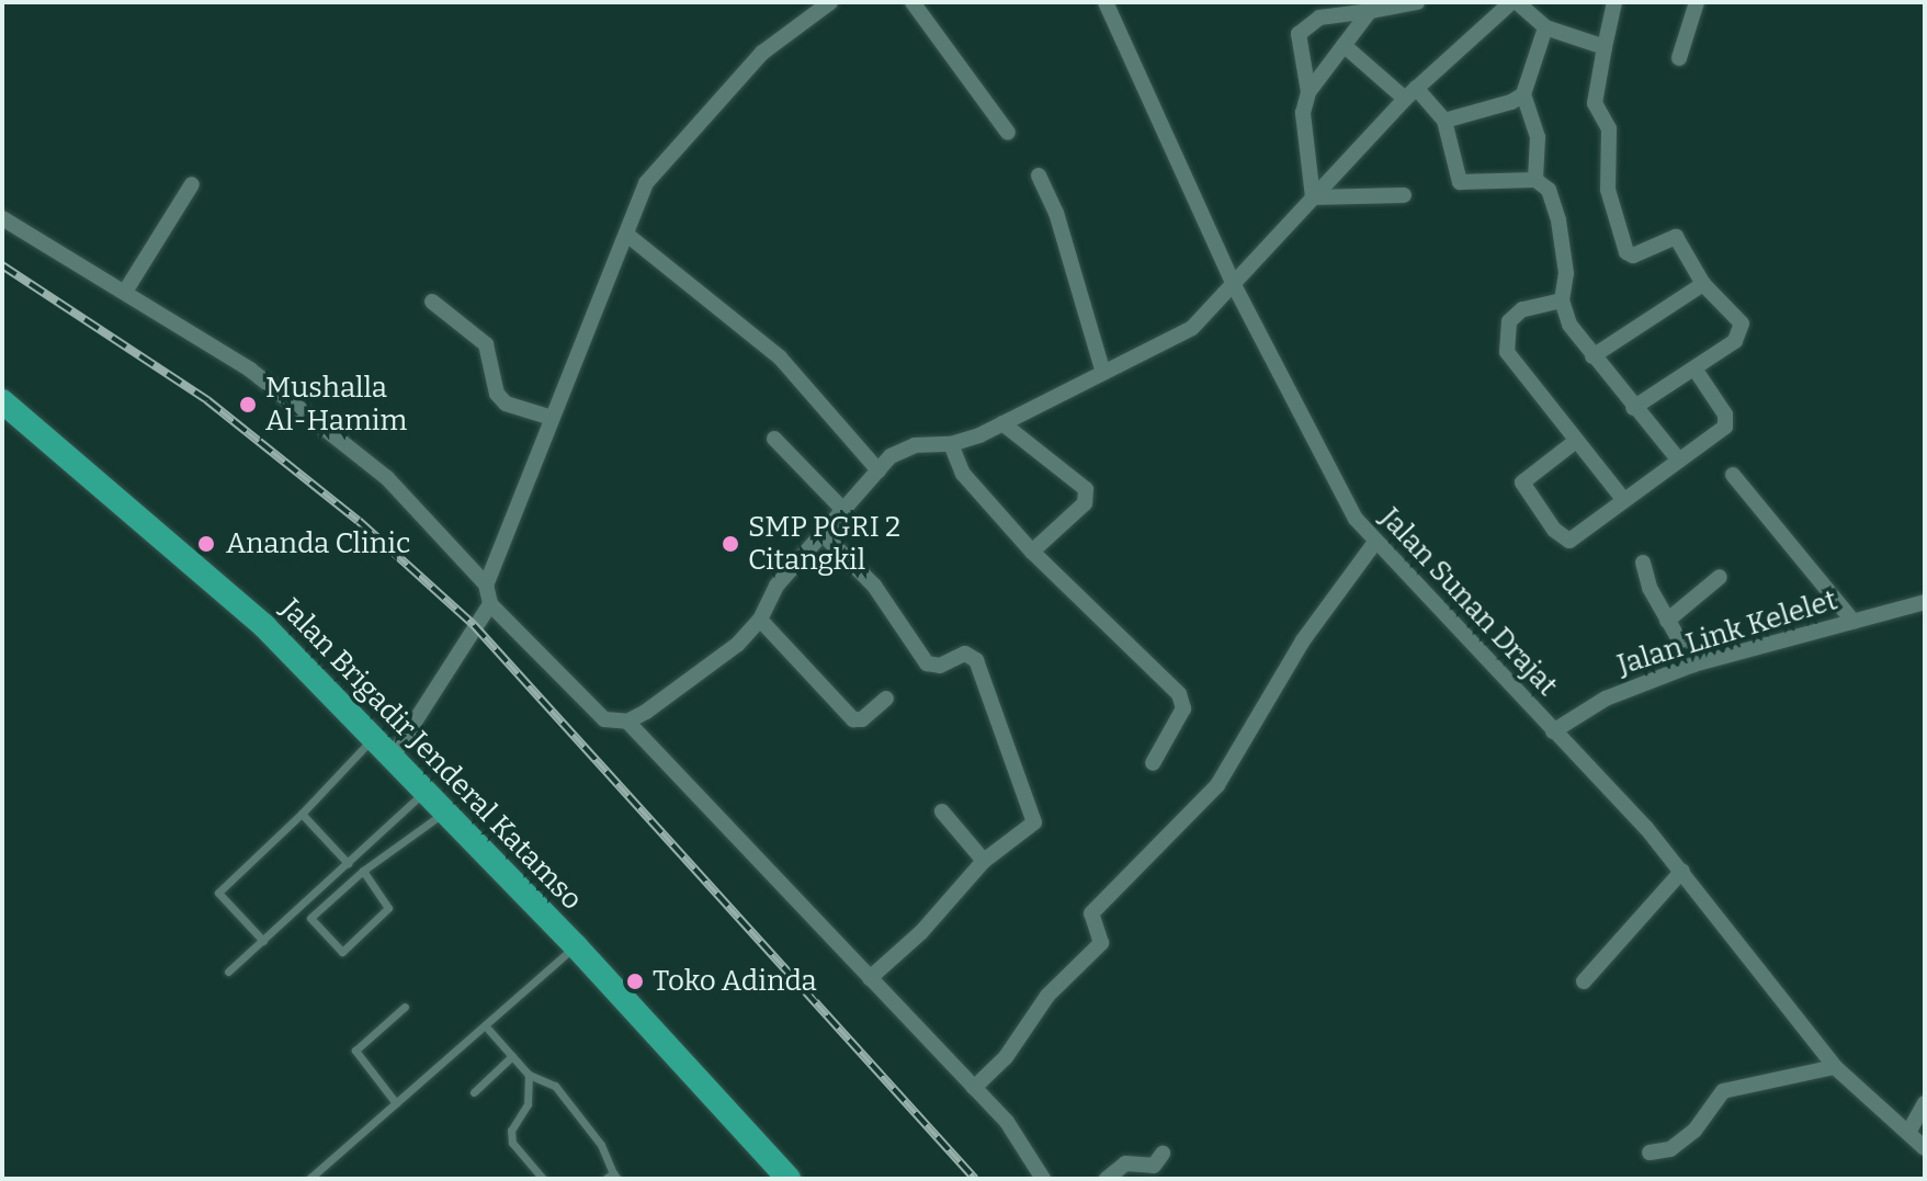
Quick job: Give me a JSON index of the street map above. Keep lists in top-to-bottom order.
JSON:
{
  "streets": {
    "highway": ["Jalan Brigadir Jenderal Katamso"],
    "street": ["Jalan Sunan Drajat", "Jalan Link Kelelet"]
  },
  "crossings": [
    ["Jalan Sunan Drajat", "Jalan Link Kelelet"]
  ],
  "places": [
    "Mushalla Al-Hamim",
    "Ananda Clinic",
    "SMP PGRI 2 Citangkil",
    "Toko Adinda"
  ]
}
